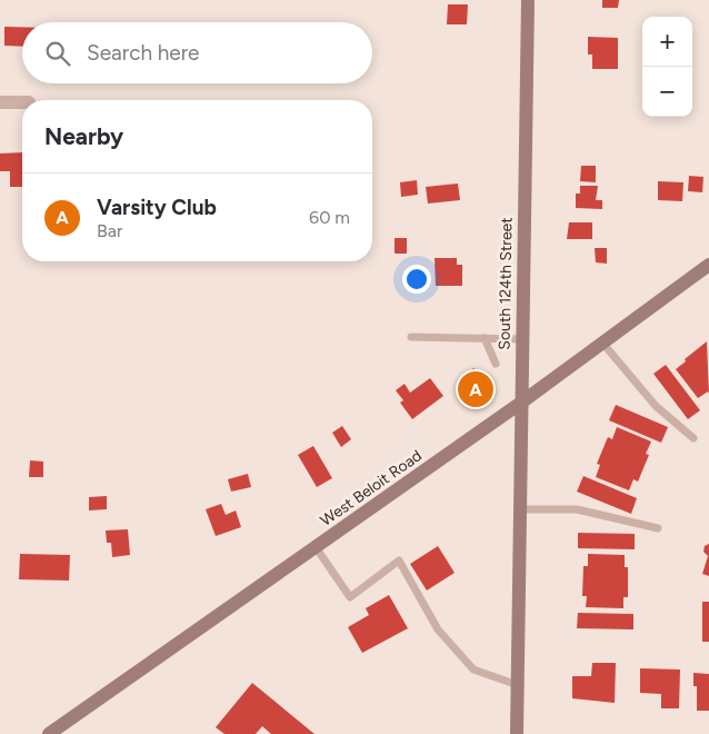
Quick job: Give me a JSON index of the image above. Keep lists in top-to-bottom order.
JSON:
{
  "streets": {
    "main road": ["South 124th Street", "West Beloit Road"]
  },
  "crossings": [
    ["South 124th Street", "West Beloit Road"]
  ],
  "page": {
    "map_buttons": ["+", "−"],
    "search": "Search here",
    "heading": "Nearby",
    "list": [
      {
        "mark": "A",
        "name": "Varsity Club",
        "note": "Bar",
        "value": "60 m"
      }
    ],
    "pins": "A"
  }
}
